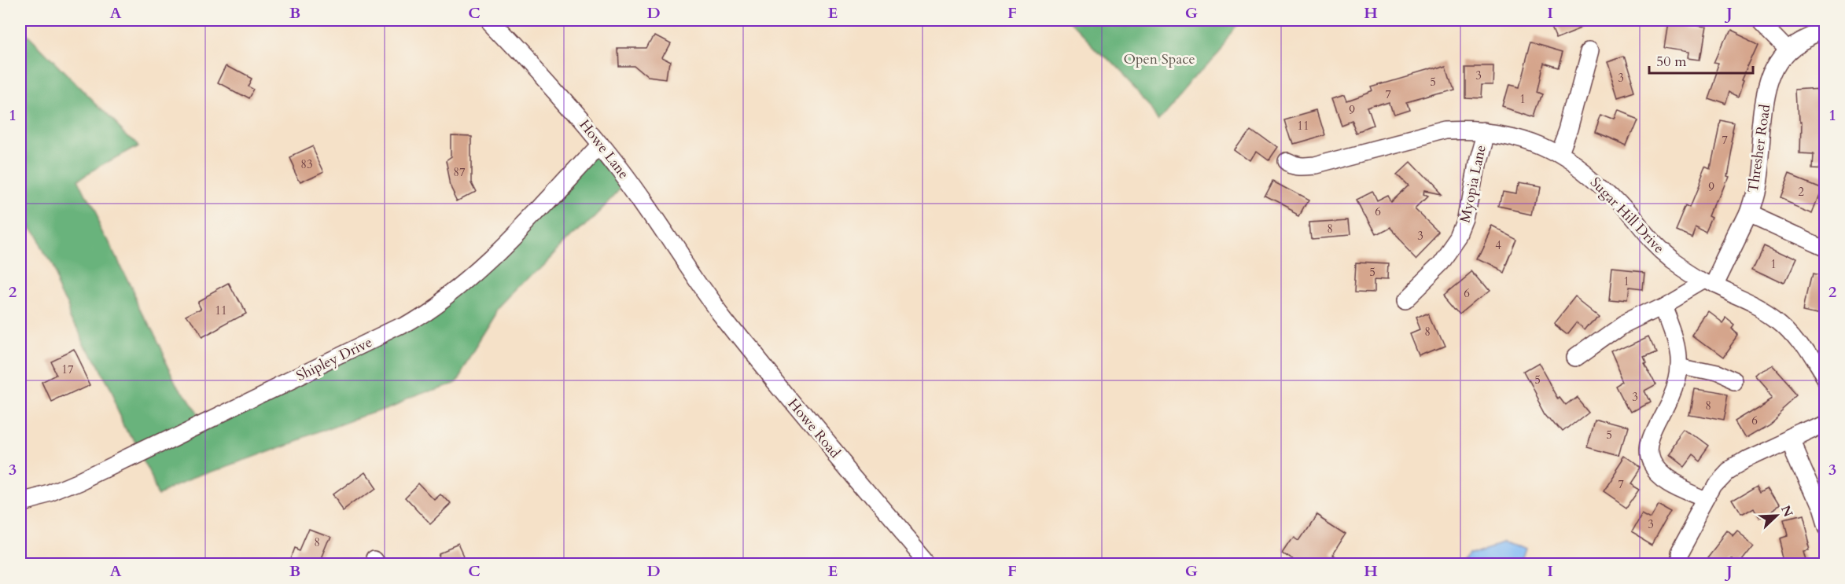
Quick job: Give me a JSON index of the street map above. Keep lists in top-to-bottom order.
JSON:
{
  "streets": {
    "street": [
      "Thresher Road",
      "Howe Lane",
      "Myopia Lane",
      "Sugar Hill Drive",
      "Shipley Drive",
      "Howe Road"
    ]
  },
  "crossings": [
    ["Thresher Road", "Sugar Hill Drive"],
    ["Howe Lane", "Shipley Drive"],
    ["Howe Lane", "Howe Road"],
    ["Myopia Lane", "Sugar Hill Drive"]
  ],
  "parks": ["Open Space"],
  "house_numbers": [
    "3",
    "3",
    "5",
    "7",
    "1",
    "9",
    "11",
    "7",
    "83",
    "87",
    "9",
    "2",
    "6",
    "8",
    "3",
    "4",
    "1",
    "5",
    "1",
    "6",
    "11",
    "8",
    "17",
    "5",
    "3",
    "8",
    "6",
    "5",
    "7",
    "3",
    "8"
  ],
  "scale_bar": "50 m",
  "north": "top right",
  "grid": {
    "columns": [
      "A",
      "B",
      "C",
      "D",
      "E",
      "F",
      "G",
      "H",
      "I",
      "J"
    ],
    "rows": ["1", "2", "3"]
  }
}
